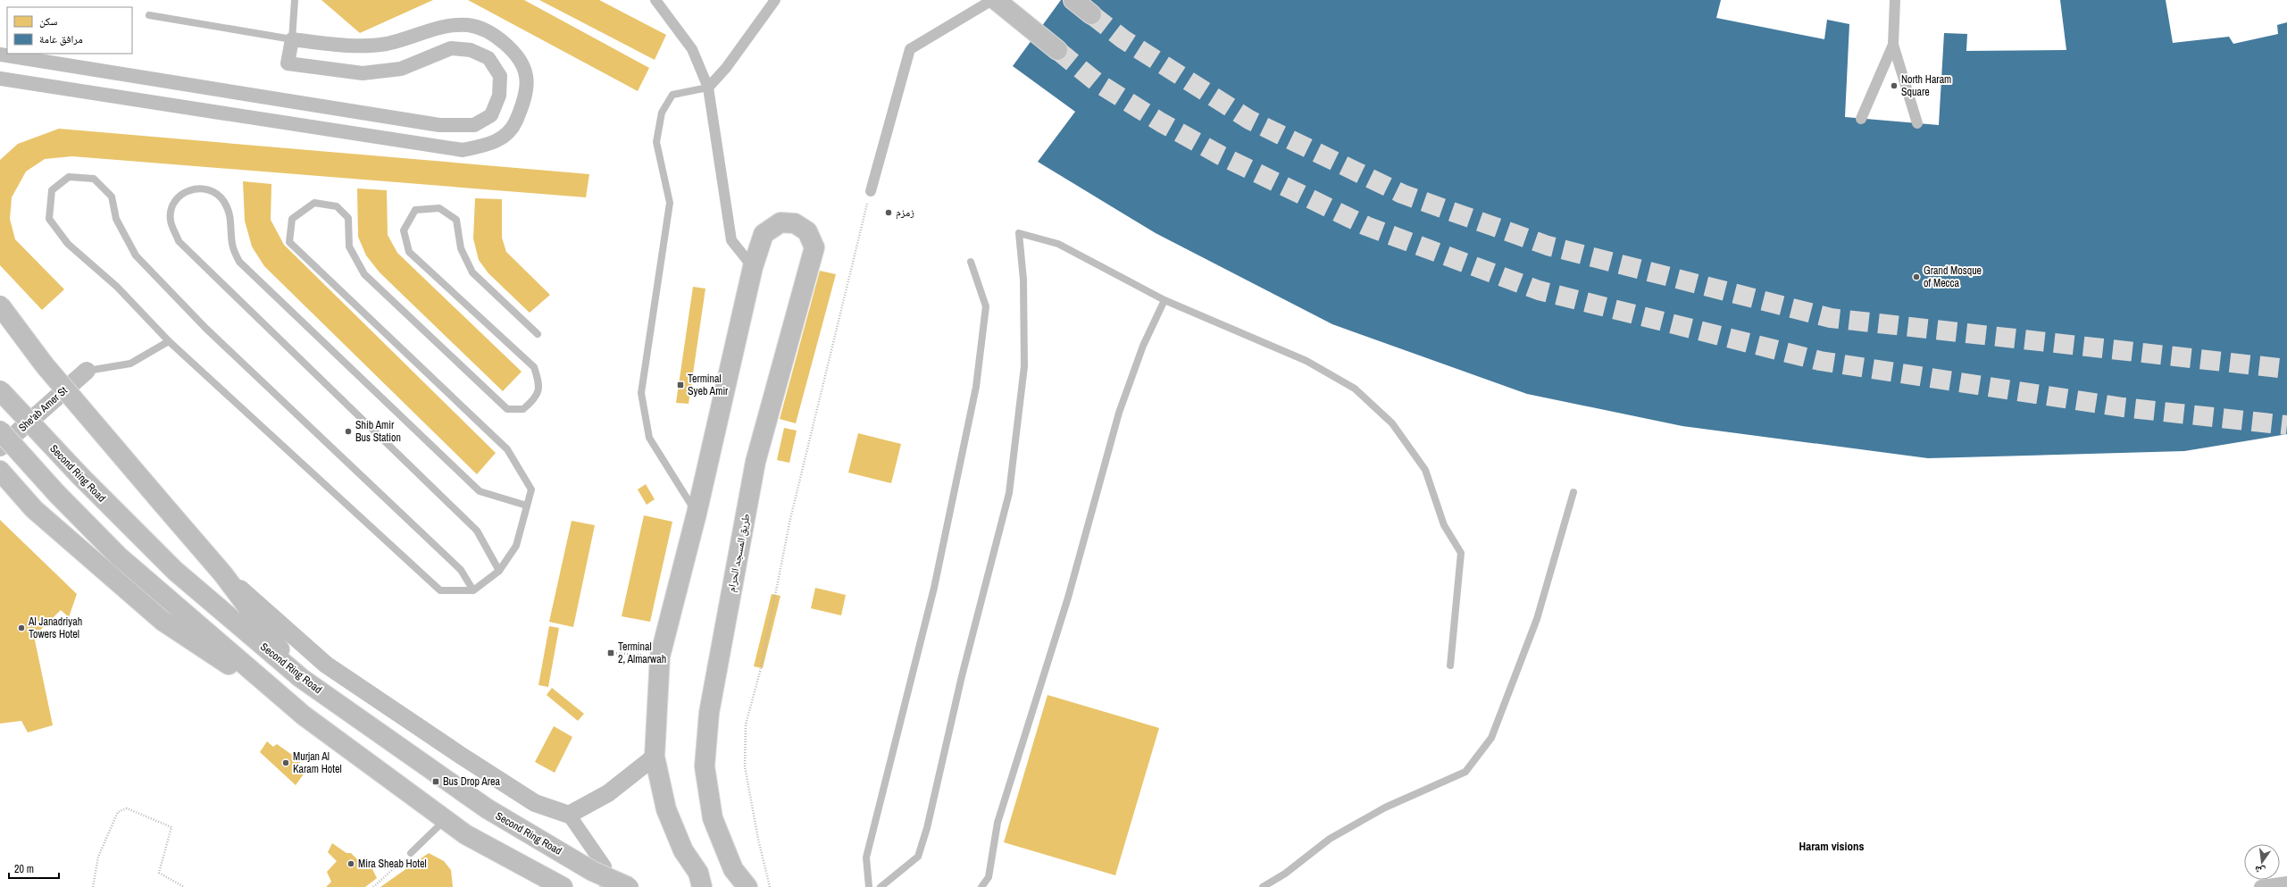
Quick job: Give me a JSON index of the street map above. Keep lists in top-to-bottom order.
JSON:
{
  "streets": {
    "main road": ["Second Ring Road", "طريق المسجد الحرام"],
    "street": ["She'ab Amer St"]
  },
  "districts": ["Haram visions"],
  "places": {
    "other": [
      "North Haram Square",
      "زمزم",
      "Grand Mosque of Mecca",
      "Shib Amir Bus Station",
      "Al Janadriyah Towers Hotel",
      "Murjan Al Karam Hotel",
      "Mira Sheab Hotel"
    ],
    "transit": ["Terminal Syeb Amir", "Terminal 2, Almarwah", "Bus Drop Area"]
  },
  "legend": ["سكن", "مرافق عامة"],
  "scale_bar": "20 m",
  "north": "bottom"
}
